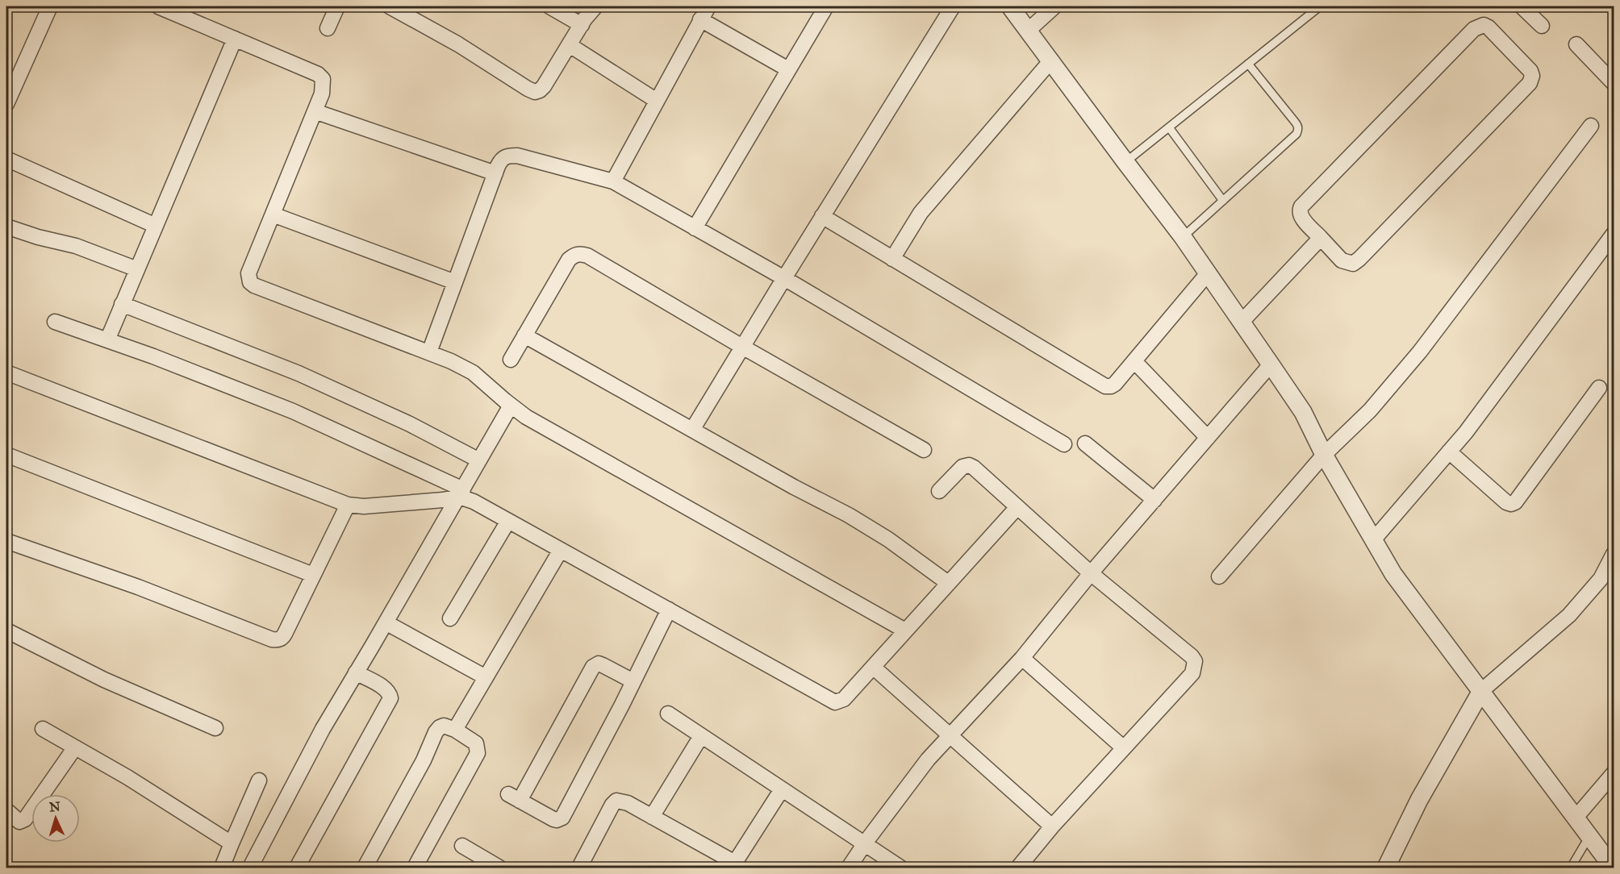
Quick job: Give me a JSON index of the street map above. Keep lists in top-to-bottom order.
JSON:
{
  "north": "top"
}
